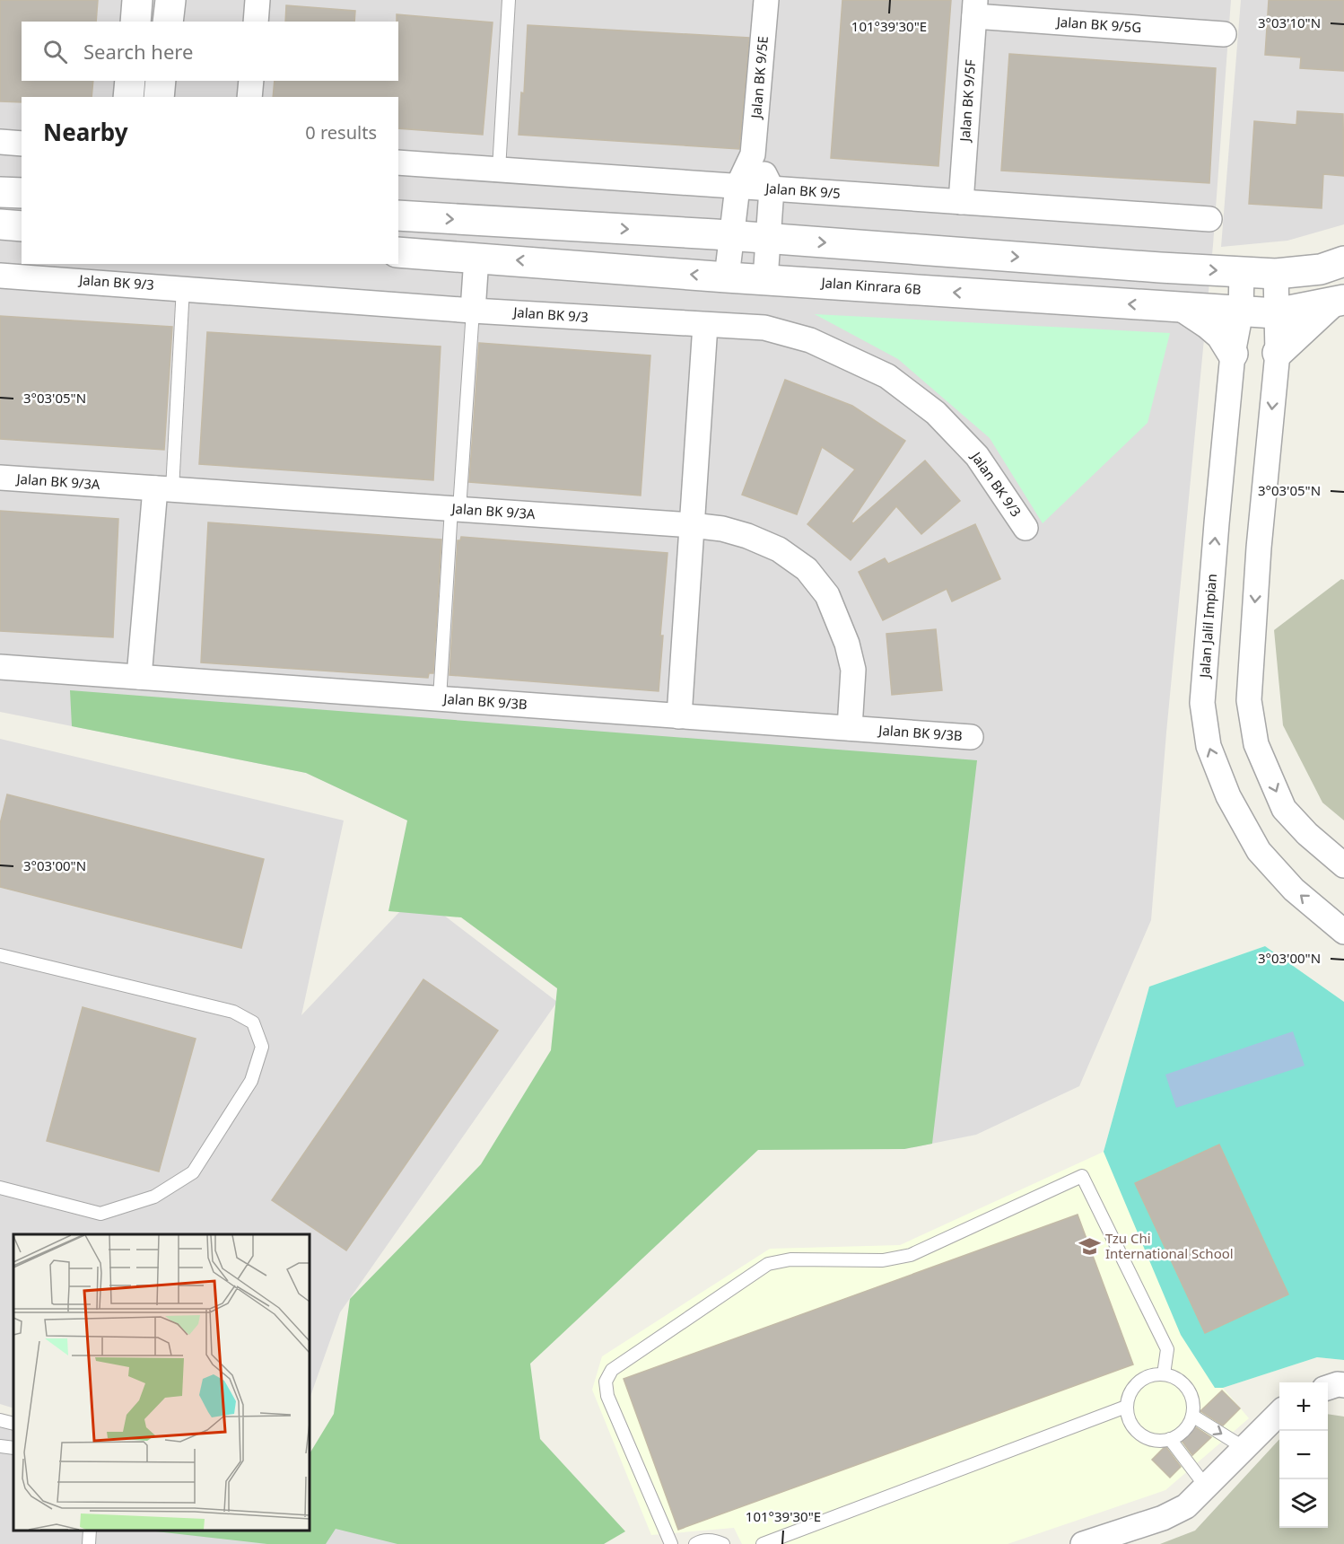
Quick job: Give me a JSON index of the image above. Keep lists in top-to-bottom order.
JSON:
{
  "streets": {
    "street": [
      "Jalan BK 9/5G",
      "Jalan BK 9/5E",
      "Jalan BK 9/5F",
      "Jalan BK 9/5",
      "Jalan BK 9/3",
      "Jalan Kinrara 6B",
      "Jalan BK 9/3A",
      "Jalan Jalil Impian",
      "Jalan BK 9/3B"
    ]
  },
  "crossings": [
    ["Jalan BK 9/5G", "Jalan BK 9/5F"],
    ["Jalan BK 9/5E", "Jalan BK 9/5"],
    ["Jalan BK 9/5E", "Jalan Kinrara 6B"],
    ["Jalan BK 9/5F", "Jalan BK 9/5"],
    ["Jalan Kinrara 6B", "Jalan Jalil Impian"],
    ["Jalan BK 9/3A", "Jalan BK 9/3B"]
  ],
  "places": {
    "school or university": ["Tzu Chi International School"]
  },
  "page": {
    "search": "Search here",
    "heading": ["Nearby", "0 results"],
    "map_buttons": ["+", "−"]
  },
  "coordinates": [
    "3°03'10\"N",
    "101°39'30\"E",
    "3°03'05\"N",
    "3°03'00\"N"
  ]
}
